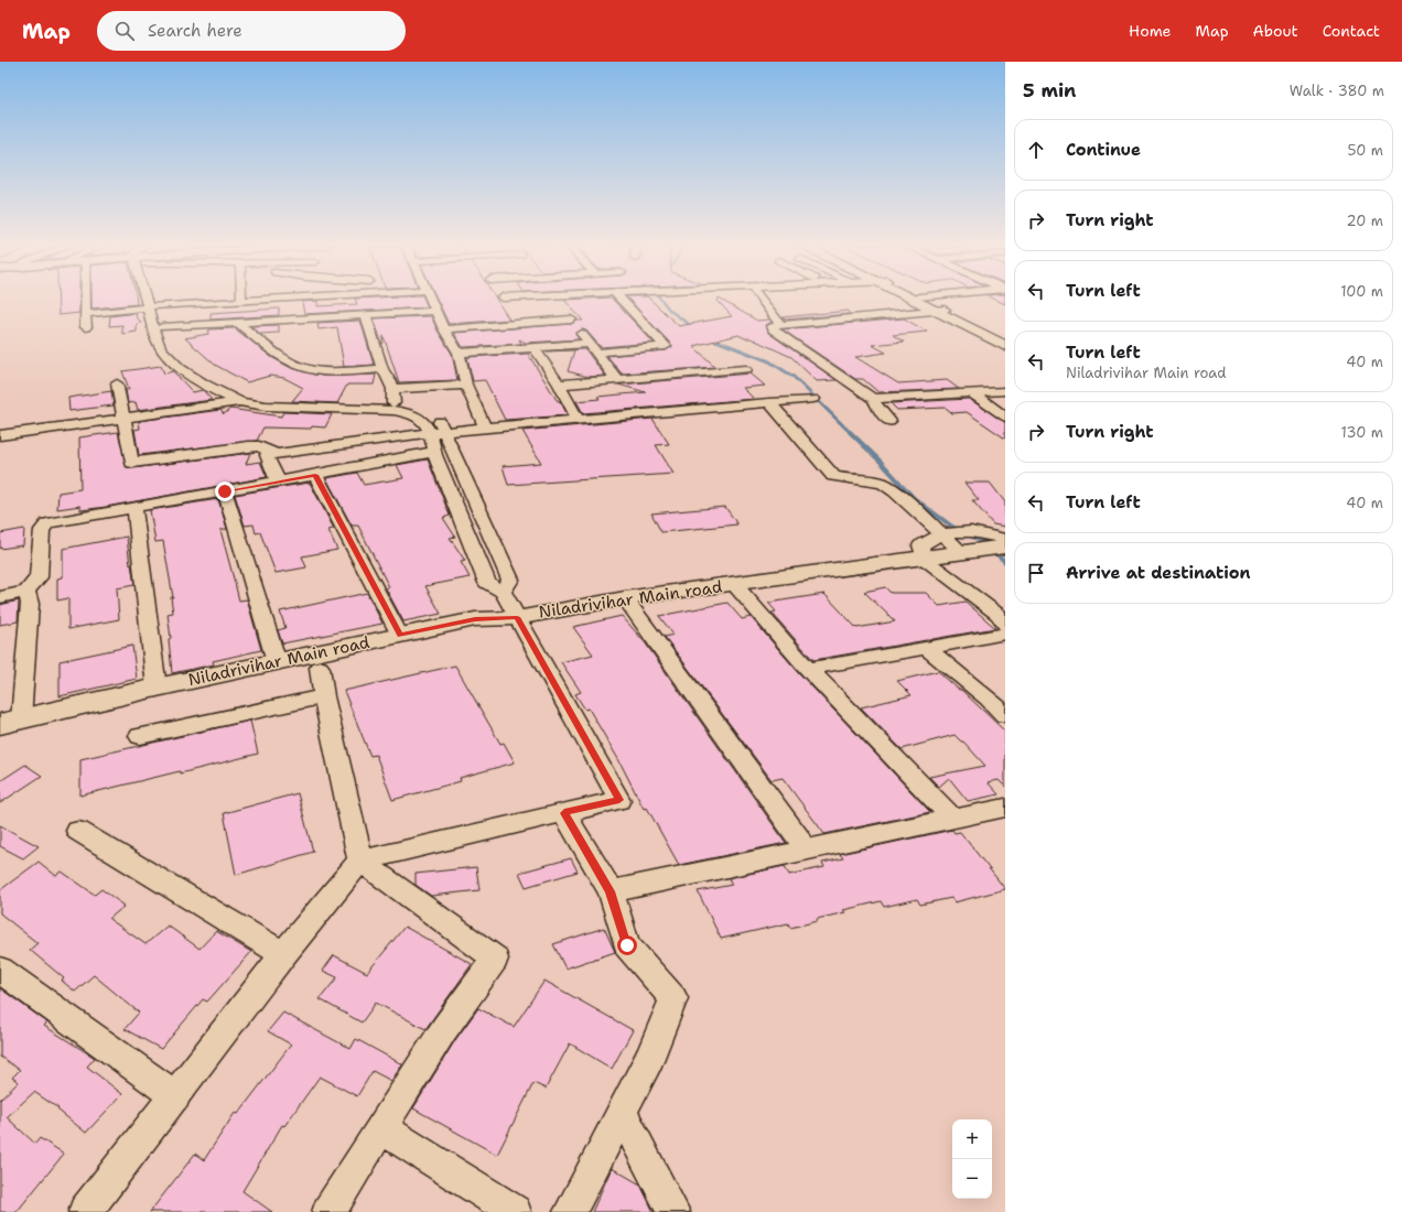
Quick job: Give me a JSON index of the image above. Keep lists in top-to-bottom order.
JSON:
{
  "streets": {
    "street": ["Niladrivihar Main road"]
  },
  "page": {
    "header": "Map",
    "search": "Search here",
    "nav": [
      "Home",
      "Map",
      "About",
      "Contact"
    ],
    "heading": ["5 min", "Walk · 380 m"],
    "list": [
      ["Continue", "50 m"],
      ["Turn right", "20 m"],
      ["Turn left", "100 m"],
      ["Turn left", "Niladrivihar Main road", "40 m"],
      ["Turn right", "130 m"],
      ["Turn left", "40 m"],
      "Arrive at destination"
    ],
    "map_buttons": ["+", "−"]
  }
}
